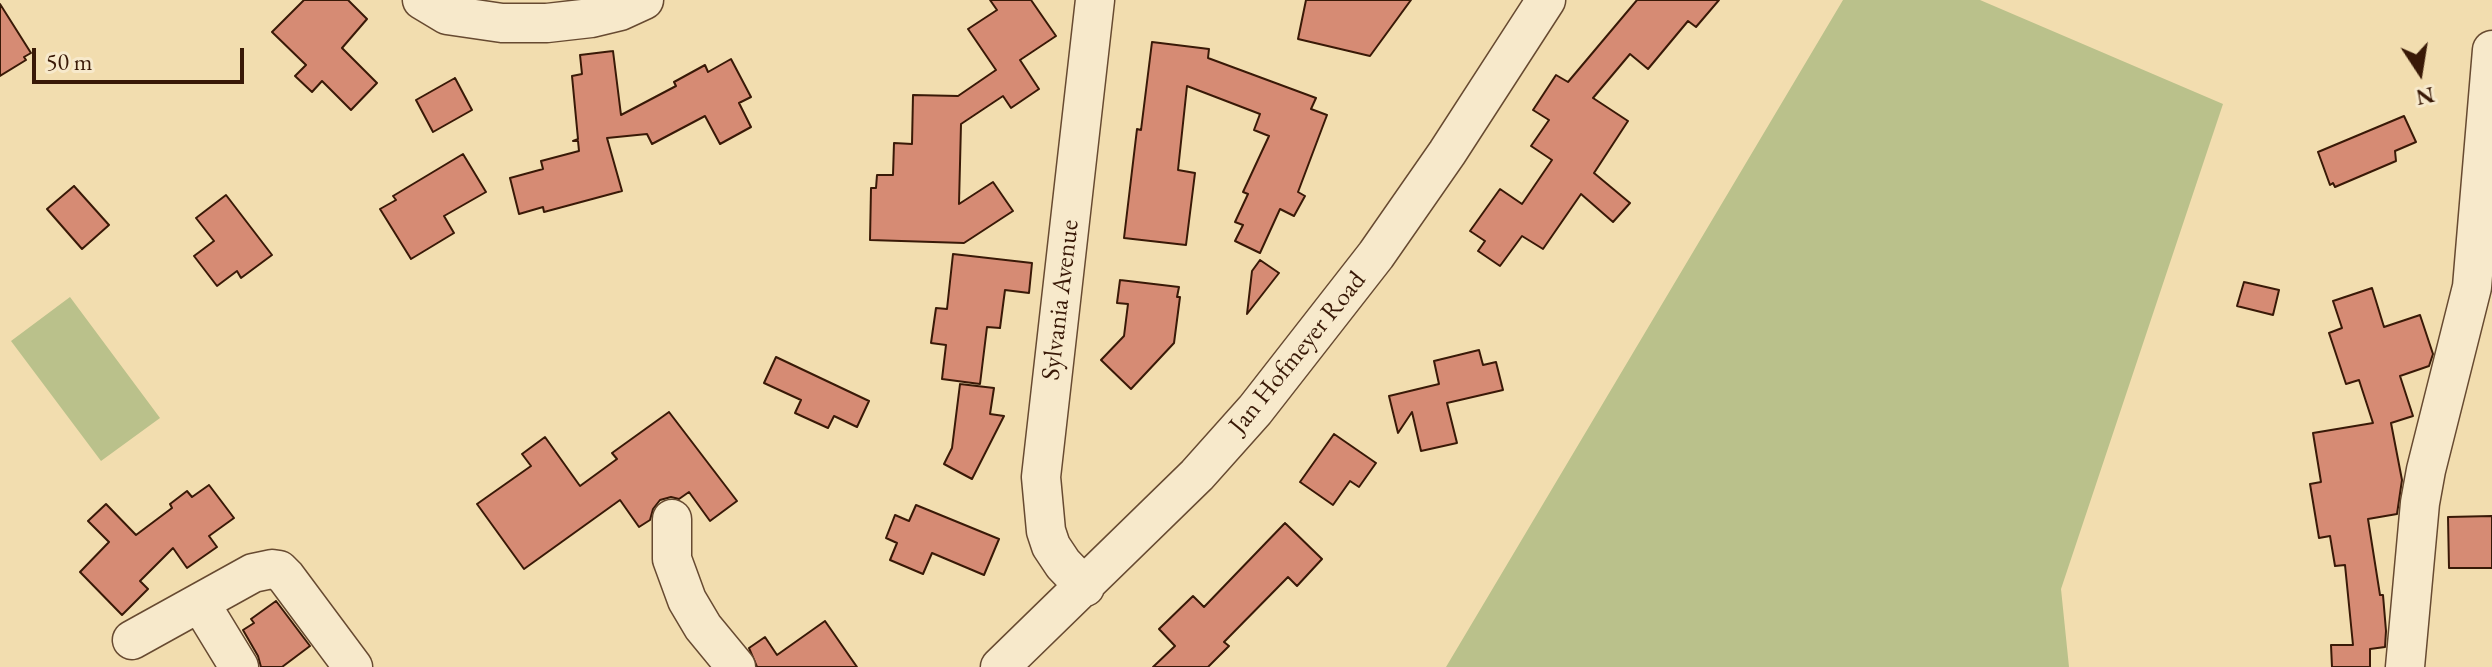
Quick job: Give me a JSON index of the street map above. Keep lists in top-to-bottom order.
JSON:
{
  "streets": {
    "street": ["Sylvania Avenue", "Jan Hofmeyer Road"]
  },
  "crossings": [
    ["Sylvania Avenue", "Jan Hofmeyer Road"]
  ],
  "scale_bar": "50 m",
  "north": "bottom"
}
